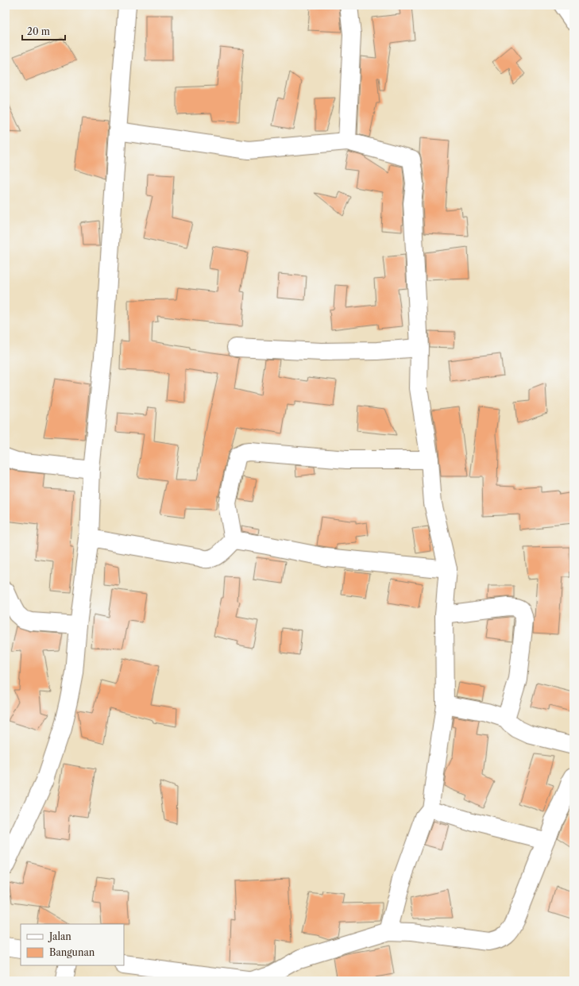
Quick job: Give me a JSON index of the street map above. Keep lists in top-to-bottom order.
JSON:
{
  "legend": ["Jalan", "Bangunan"],
  "scale_bar": "20 m"
}
